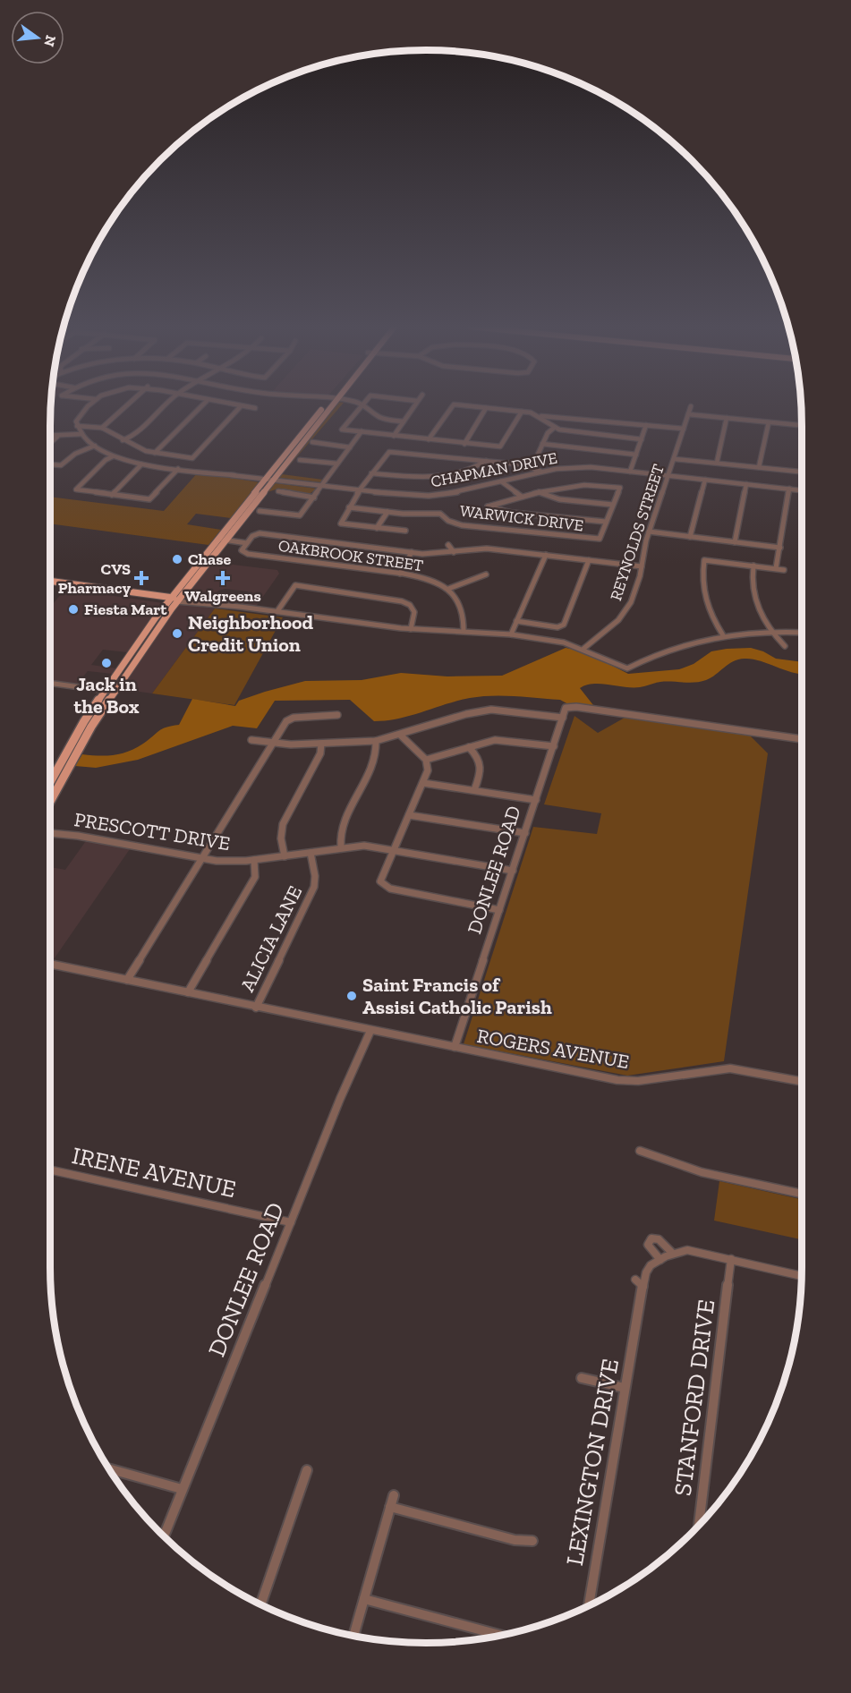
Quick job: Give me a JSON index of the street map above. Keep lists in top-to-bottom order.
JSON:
{
  "streets": {
    "street": [
      "CHAPMAN DRIVE",
      "WARWICK DRIVE",
      "REYNOLDS STREET",
      "OAKBROOK STREET",
      "PRESCOTT DRIVE",
      "DONLEE ROAD",
      "ALICIA LANE",
      "ROGERS AVENUE",
      "IRENE AVENUE",
      "STANFORD DRIVE",
      "LEXINGTON DRIVE"
    ]
  },
  "crossings": [
    ["CHAPMAN DRIVE", "REYNOLDS STREET"],
    ["PRESCOTT DRIVE", "DONLEE ROAD"],
    ["PRESCOTT DRIVE", "ALICIA LANE"],
    ["DONLEE ROAD", "ROGERS AVENUE"],
    ["DONLEE ROAD", "IRENE AVENUE"],
    ["ALICIA LANE", "ROGERS AVENUE"]
  ],
  "places": {
    "other": [
      "Chase",
      "Fiesta Mart",
      "Neighborhood Credit Union",
      "Jack in the Box",
      "Saint Francis of Assisi Catholic Parish"
    ],
    "health": ["CVS Pharmacy", "Walgreens"]
  },
  "north": "right"
}
